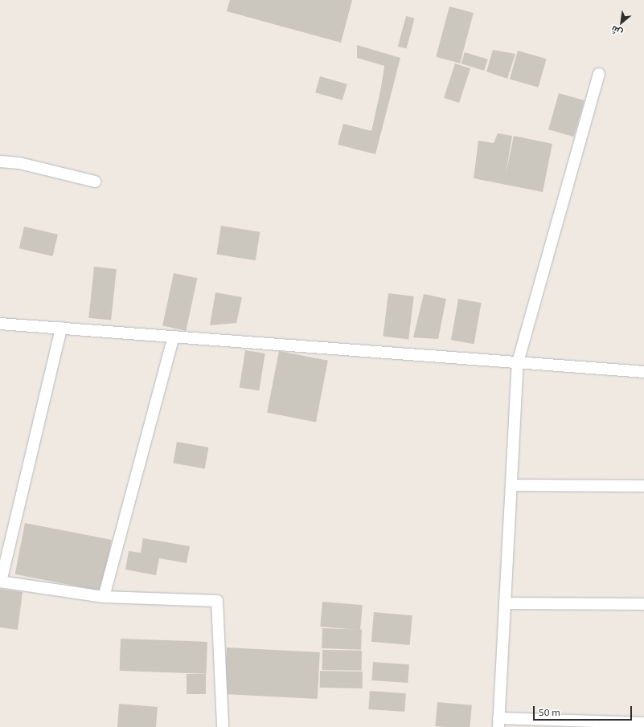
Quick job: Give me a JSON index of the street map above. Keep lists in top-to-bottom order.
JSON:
{
  "scale_bar": "50 m",
  "north": "bottom left"
}
